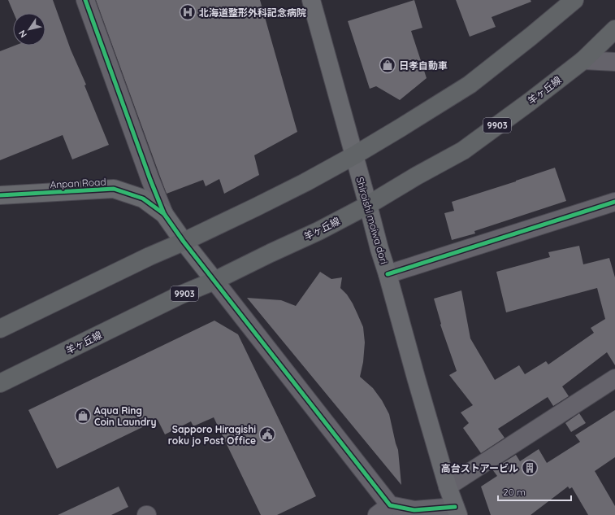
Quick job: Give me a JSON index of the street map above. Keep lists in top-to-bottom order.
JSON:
{
  "streets": {
    "main road": [
      "羊ヶ丘線",
      "9903",
      "Anpan Road",
      "Shiroishi moiwa dori"
    ]
  },
  "crossings": [
    ["羊ヶ丘線", "Anpan Road"],
    ["羊ヶ丘線", "Shiroishi moiwa dori"]
  ],
  "places": {
    "hospital": ["北海道整形外科記念病院"],
    "shop": ["日孝自動車", "Aqua Ring Coin Laundry"],
    "public building": ["Sapporo Hiragishi roku jo Post Office"],
    "building": ["高台ストアービル"]
  },
  "scale_bar": "20 m",
  "north": "bottom left"
}
